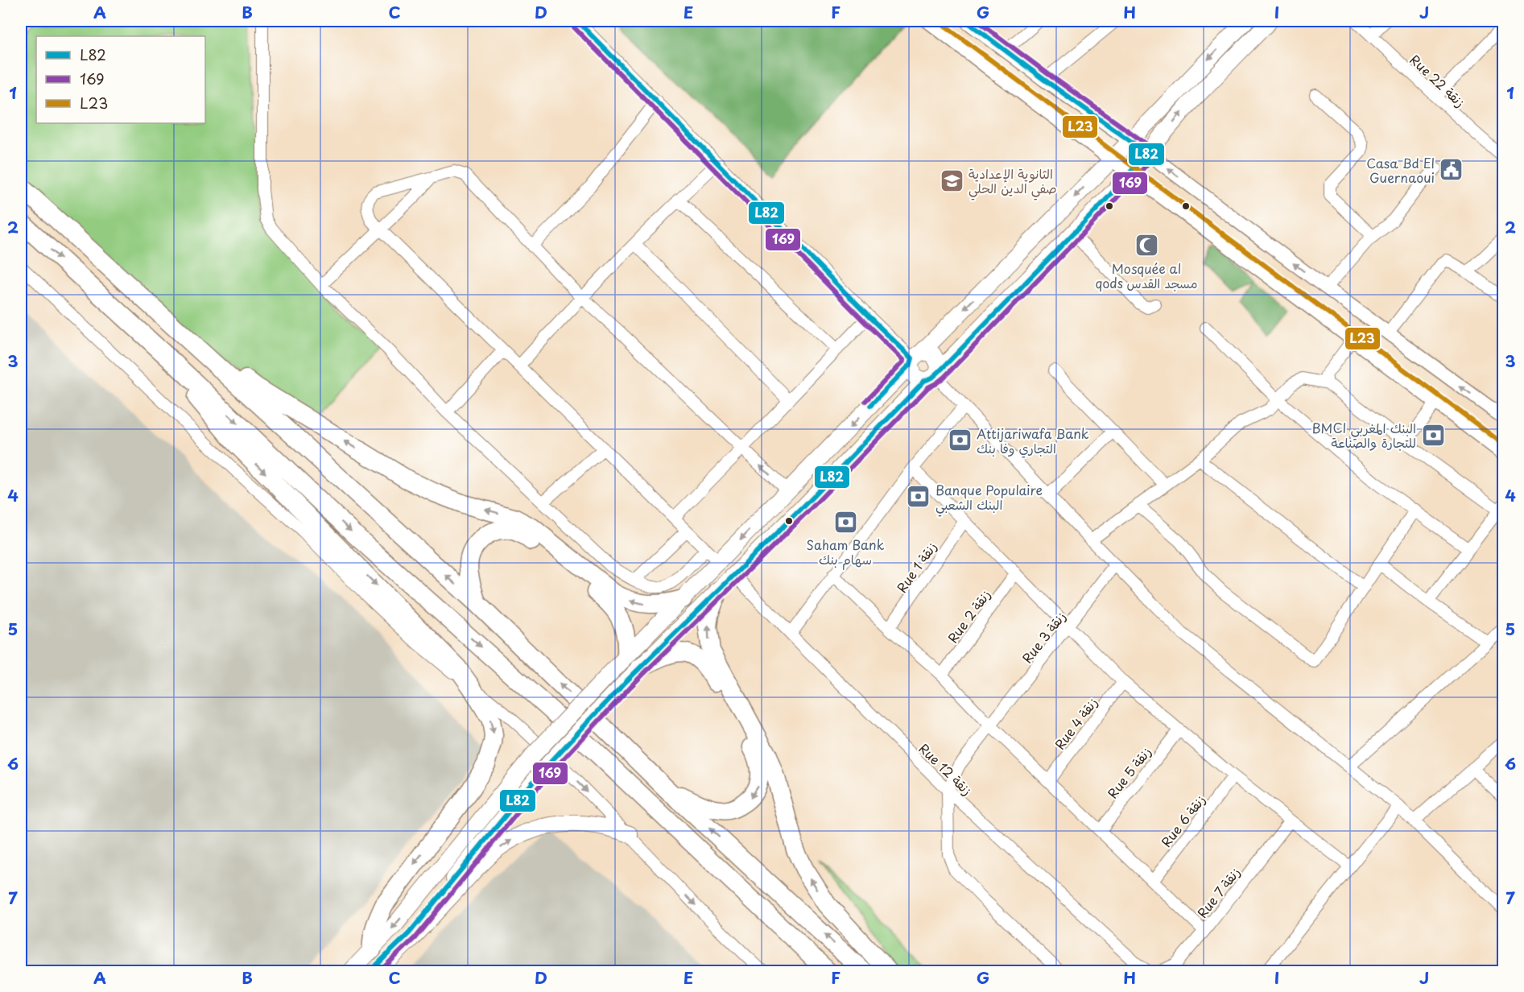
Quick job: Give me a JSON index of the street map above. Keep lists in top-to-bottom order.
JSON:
{
  "streets": {
    "street": [
      "Rue 22 زنقة",
      "Rue 1 زنقة",
      "Rue 2 زنقة",
      "Rue 3 زنقة",
      "Rue 4 زنقة",
      "Rue 12 زنقة",
      "Rue 5 زنقة",
      "Rue 6 زنقة",
      "Rue 7 زنقة"
    ]
  },
  "crossings": [
    ["Rue 3 زنقة", "Rue 12 زنقة"]
  ],
  "places": {
    "public building": ["Casa Bd El Guernaoui"],
    "school or university": ["الثانوية الإعدادية صفي الدين الحلي"],
    "mosque": ["Mosquée al qods مسجد القدس"],
    "bank": [
      "BMCI البنك المغربي للتجارة والصناعة",
      "Attijariwafa Bank التجاري وفا بنك",
      "Banque Populaire البنك الشعبي",
      "Saham Bank سهام بنك"
    ]
  },
  "lines": ["transit line L82", "transit line 169", "transit line L23"],
  "legend": ["L82", "169", "L23"],
  "grid": {
    "columns": [
      "A",
      "B",
      "C",
      "D",
      "E",
      "F",
      "G",
      "H",
      "I",
      "J"
    ],
    "rows": [
      "1",
      "2",
      "3",
      "4",
      "5",
      "6",
      "7"
    ]
  }
}
